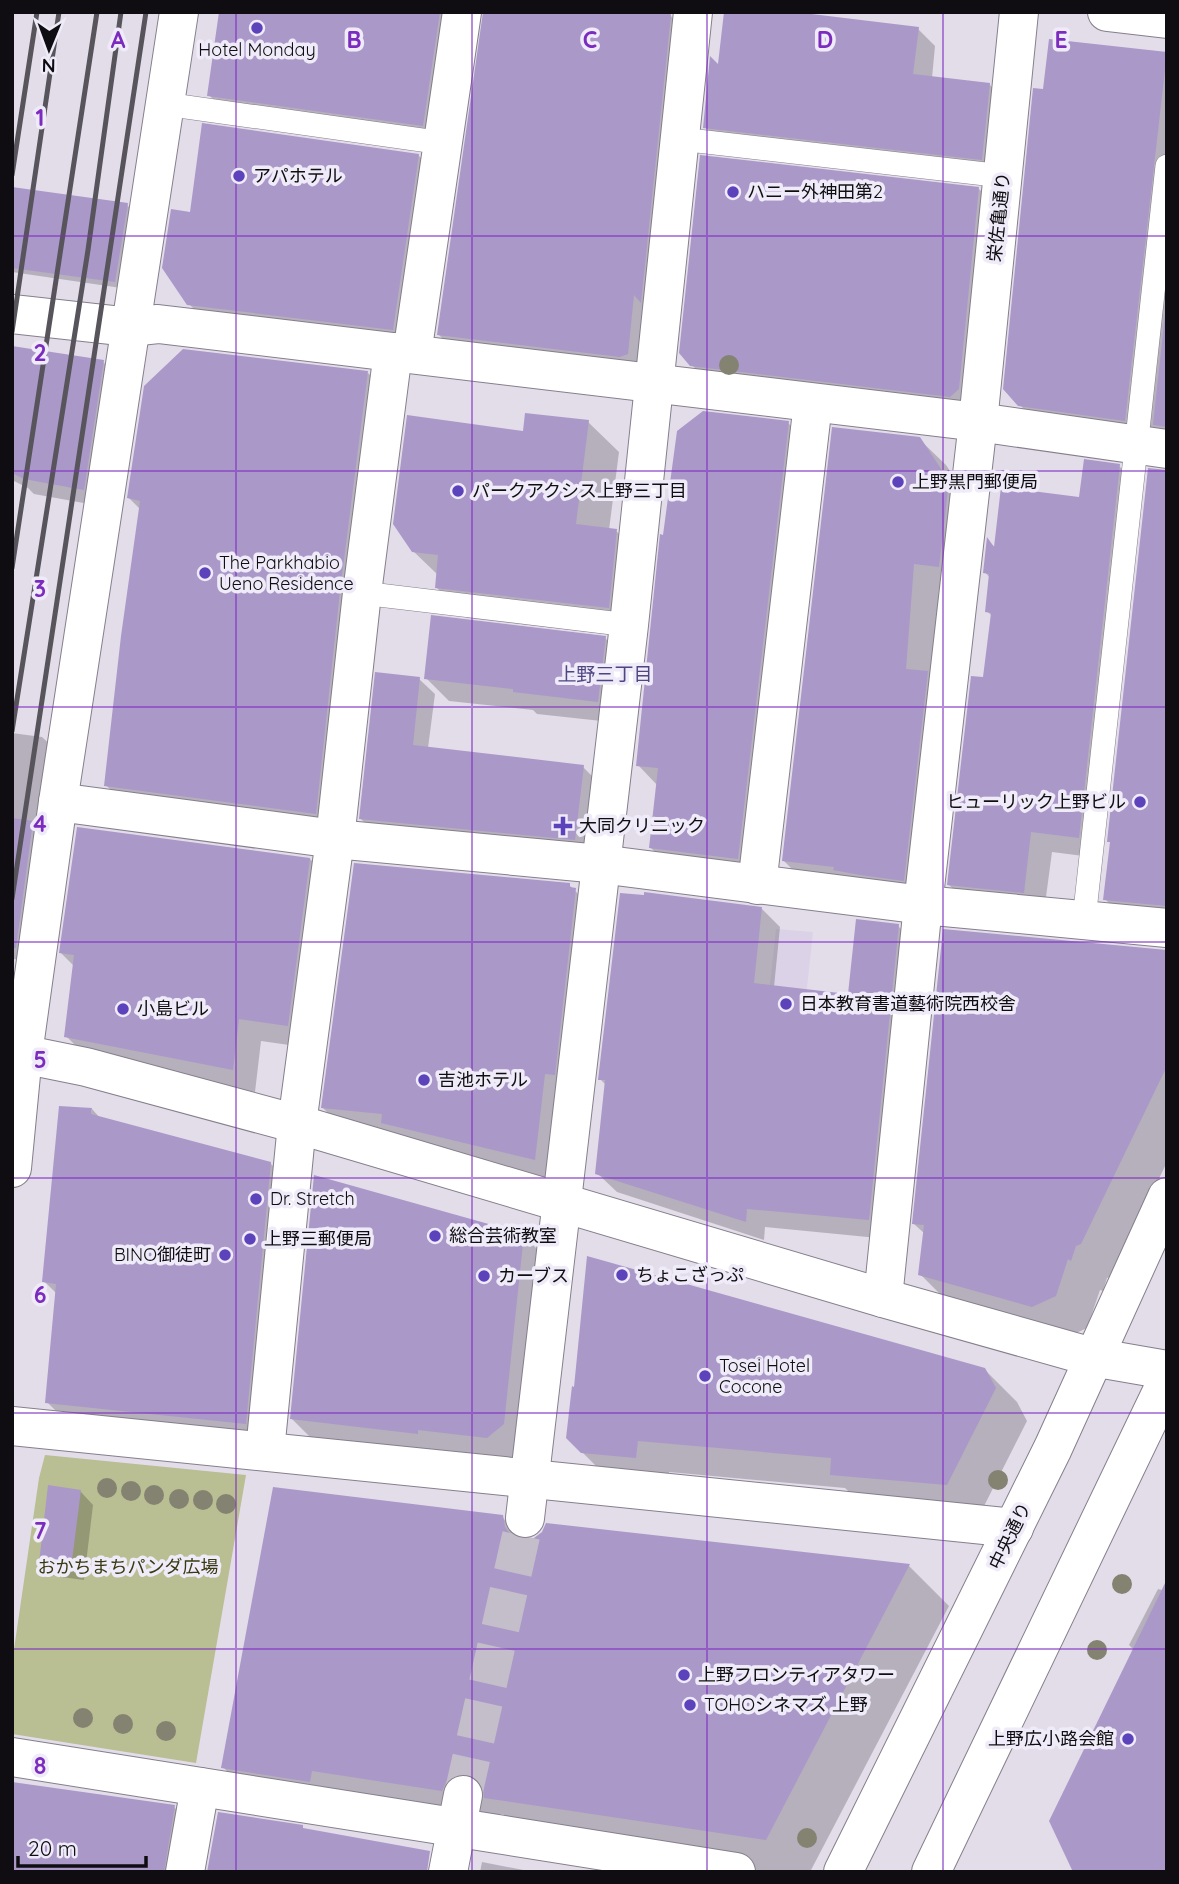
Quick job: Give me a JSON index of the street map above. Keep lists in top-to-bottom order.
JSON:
{
  "streets": {
    "street": ["栄佐亀通り", "中央通り"]
  },
  "districts": ["上野三丁目"],
  "parks": ["おかちまちパンダ広場"],
  "places": {
    "other": [
      "Hotel Monday",
      "アパホテル",
      "ハニー外神田第2",
      "上野黒門郵便局",
      "パークアクシス上野三丁目",
      "The Parkhabio Ueno Residence",
      "ヒューリック上野ビル",
      "日本教育書道藝術院西校舎",
      "小島ビル",
      "吉池ホテル",
      "Dr. Stretch",
      "総合芸術教室",
      "上野三郵便局",
      "BINO御徒町",
      "ちょこざっぷ",
      "カーブス",
      "Tosei Hotel Cocone",
      "上野フロンティアタワー",
      "TOHOシネマズ 上野",
      "上野広小路会館"
    ],
    "health": ["大同クリニック"]
  },
  "scale_bar": "20 m",
  "north": "bottom",
  "grid": {
    "columns": [
      "A",
      "B",
      "C",
      "D",
      "E"
    ],
    "rows": [
      "1",
      "2",
      "3",
      "4",
      "5",
      "6",
      "7",
      "8"
    ]
  }
}
